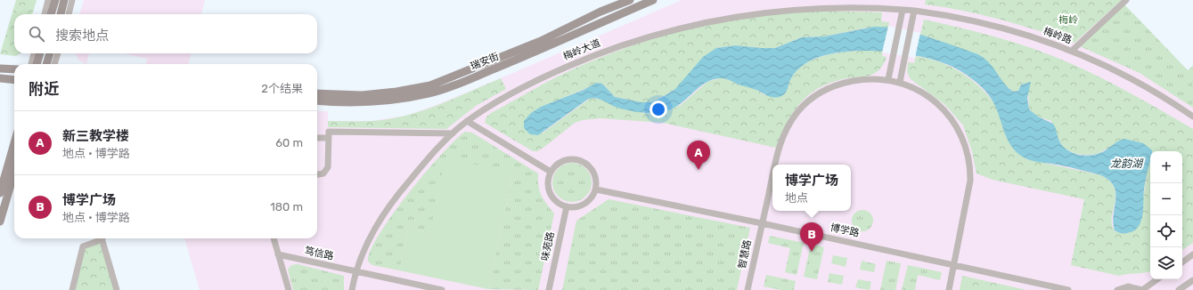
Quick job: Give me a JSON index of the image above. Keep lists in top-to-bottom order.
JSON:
{
  "streets": {
    "main road": ["瑞安街"],
    "street": [
      "梅岭路",
      "梅岭大道",
      "博学路",
      "味苑路",
      "笃信路",
      "智慧路"
    ]
  },
  "crossings": [
    ["梅岭路", "梅岭大道"],
    ["梅岭大道", "笃信路"],
    ["博学路", "味苑路"],
    ["博学路", "智慧路"]
  ],
  "water": ["龙韵湖"],
  "parks": ["梅岭"],
  "page": {
    "search": "搜索地点",
    "heading": ["附近", "2个结果"],
    "list": [
      {
        "mark": "A",
        "name": "新三教学楼",
        "note": "地点 · 博学路",
        "value": "60 m"
      },
      {
        "mark": "B",
        "name": "博学广场",
        "note": "地点 · 博学路",
        "value": "180 m"
      }
    ],
    "pins": ["A", "B"],
    "map_buttons": ["+", "−"],
    "popup": ["博学广场", "地点"]
  }
}
